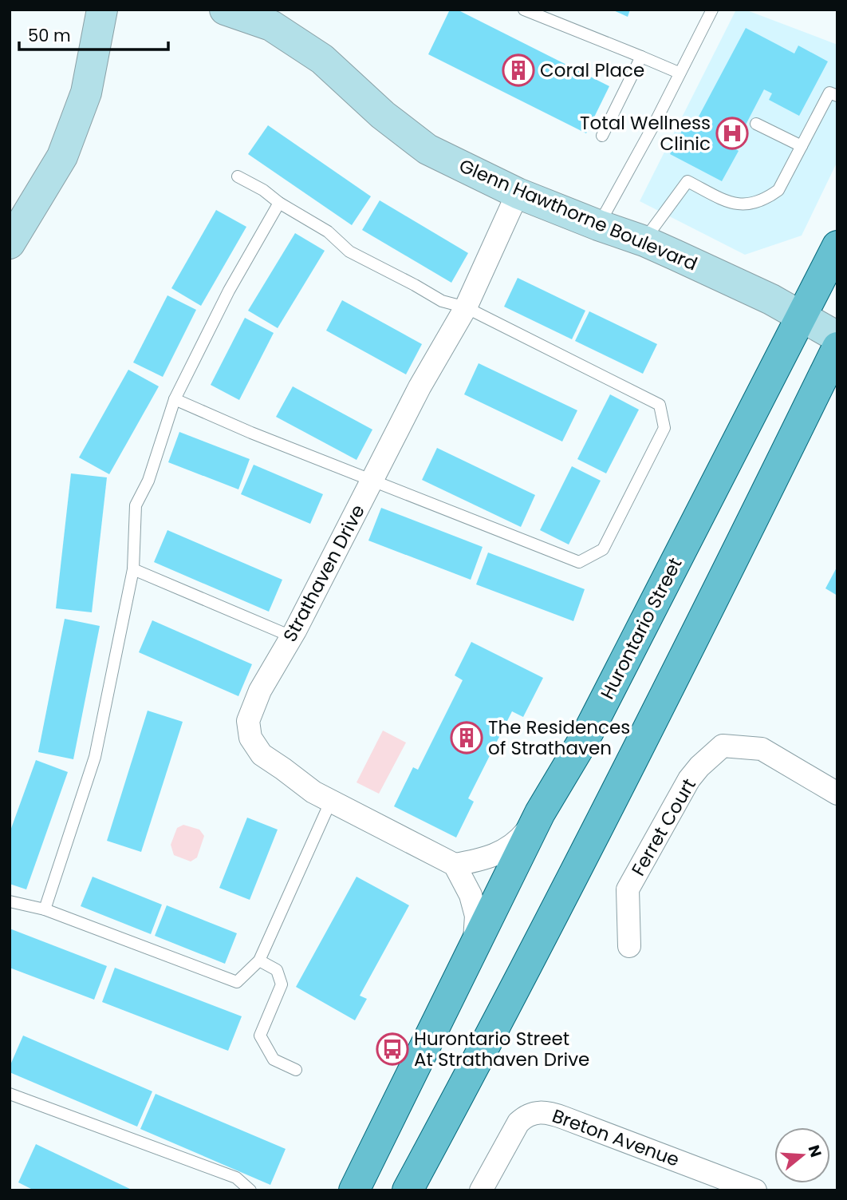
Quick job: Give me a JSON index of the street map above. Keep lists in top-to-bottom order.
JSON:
{
  "streets": {
    "main road": ["Hurontario Street"],
    "street": [
      "Glenn Hawthorne Boulevard",
      "Strathaven Drive",
      "Ferret Court",
      "Breton Avenue"
    ]
  },
  "crossings": [
    ["Glenn Hawthorne Boulevard", "Strathaven Drive"],
    ["Glenn Hawthorne Boulevard", "Hurontario Street"]
  ],
  "places": {
    "building": ["Coral Place", "The Residences of Strathaven"],
    "hospital": ["Total Wellness Clinic"],
    "bus stop": ["Hurontario Street At Strathaven Drive"]
  },
  "scale_bar": "50 m",
  "north": "right"
}
